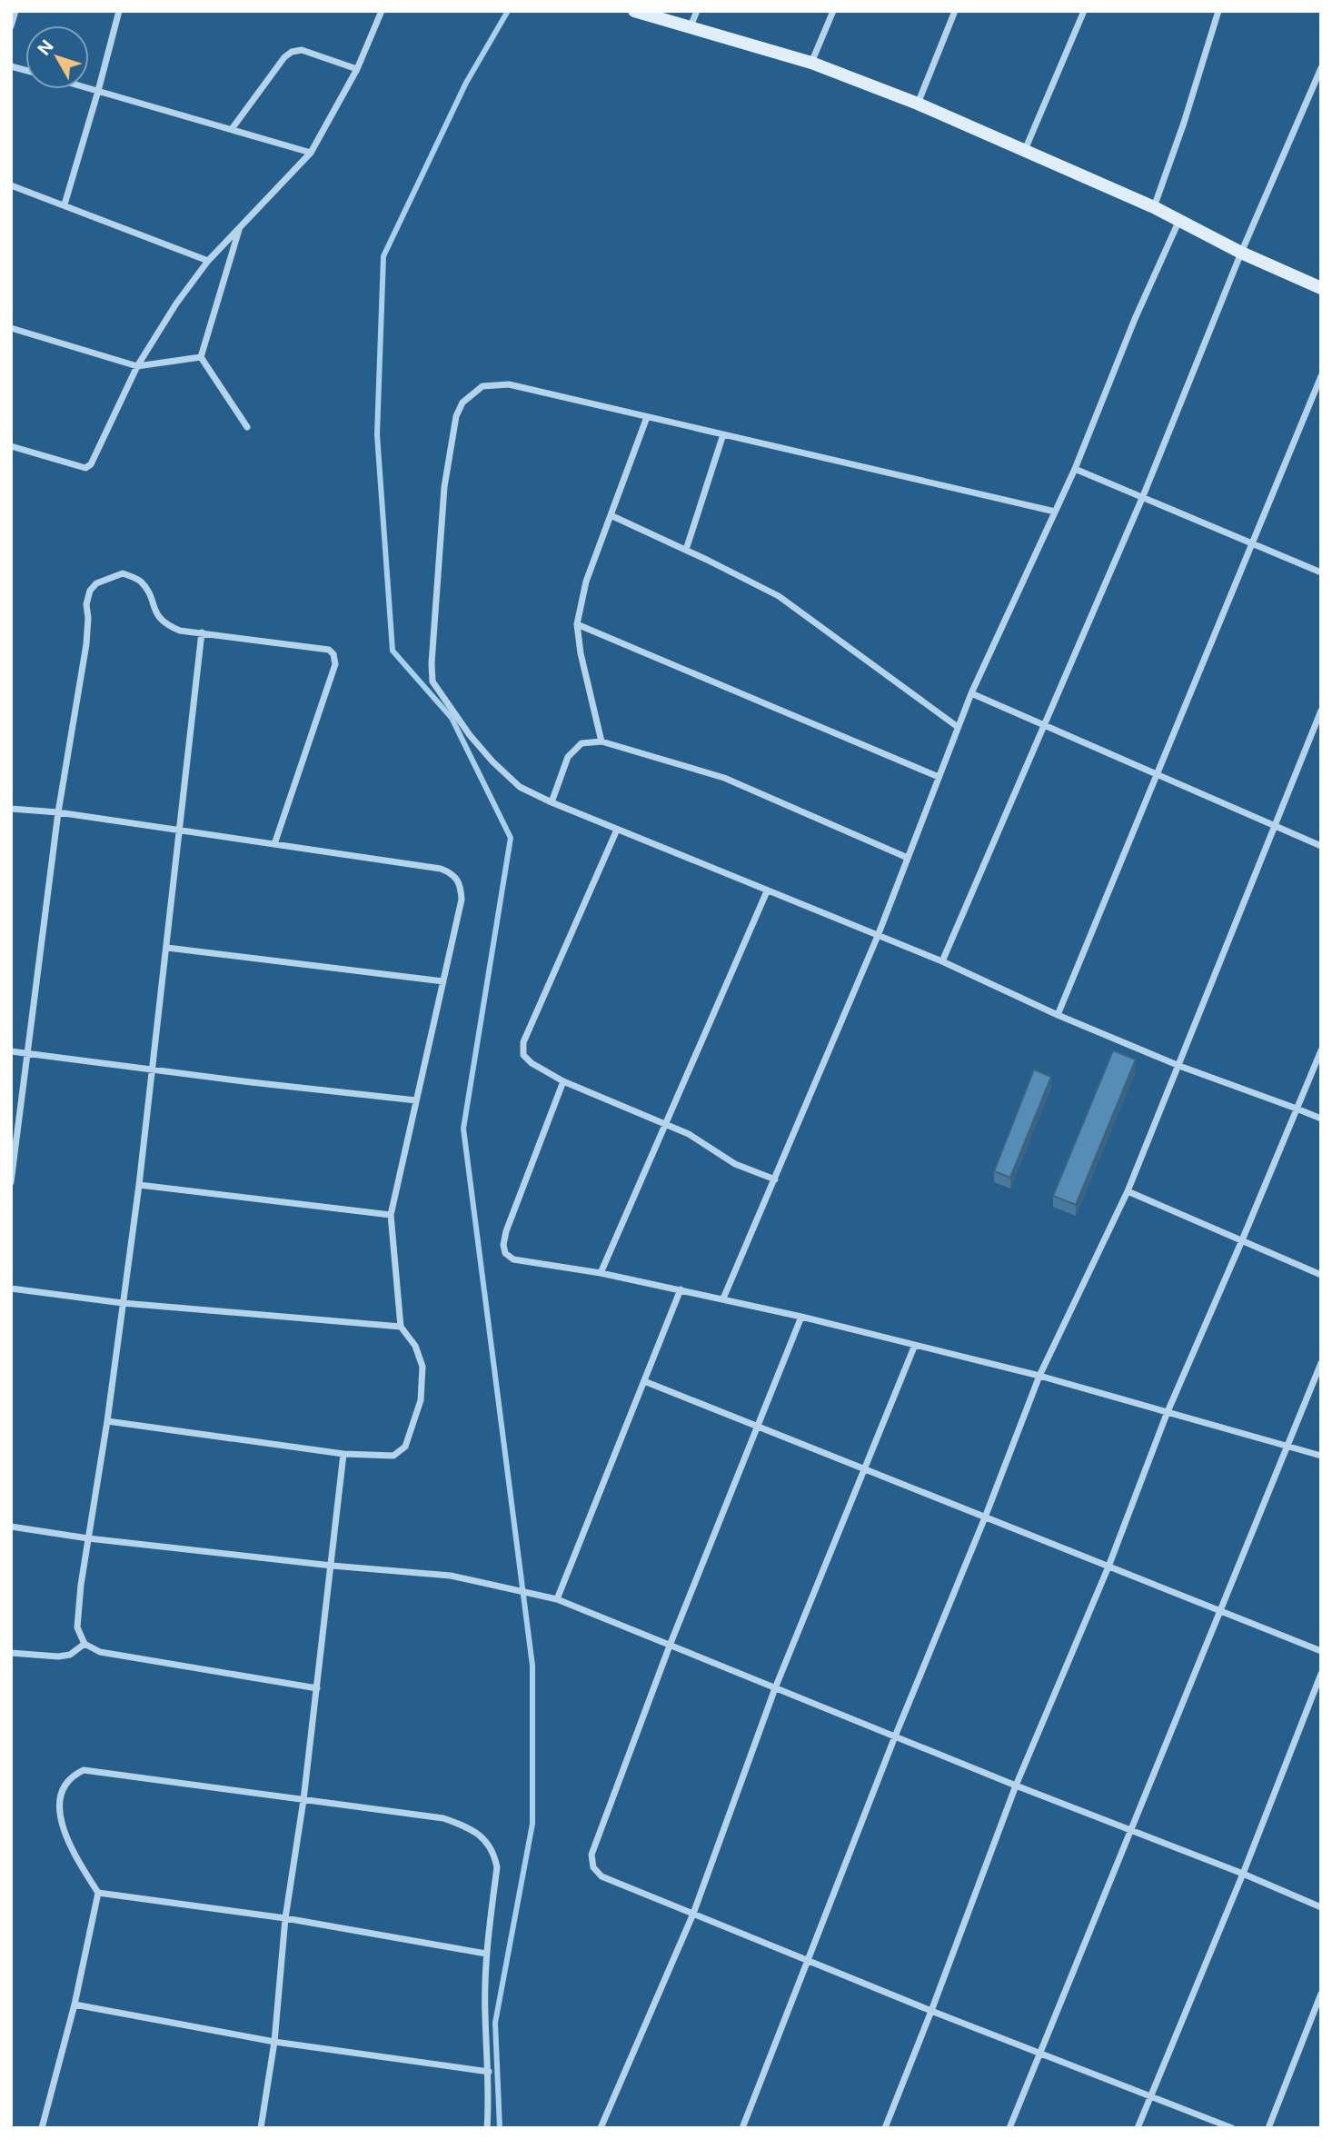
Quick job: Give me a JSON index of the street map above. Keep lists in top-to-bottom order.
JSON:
{
  "north": "top left"
}
